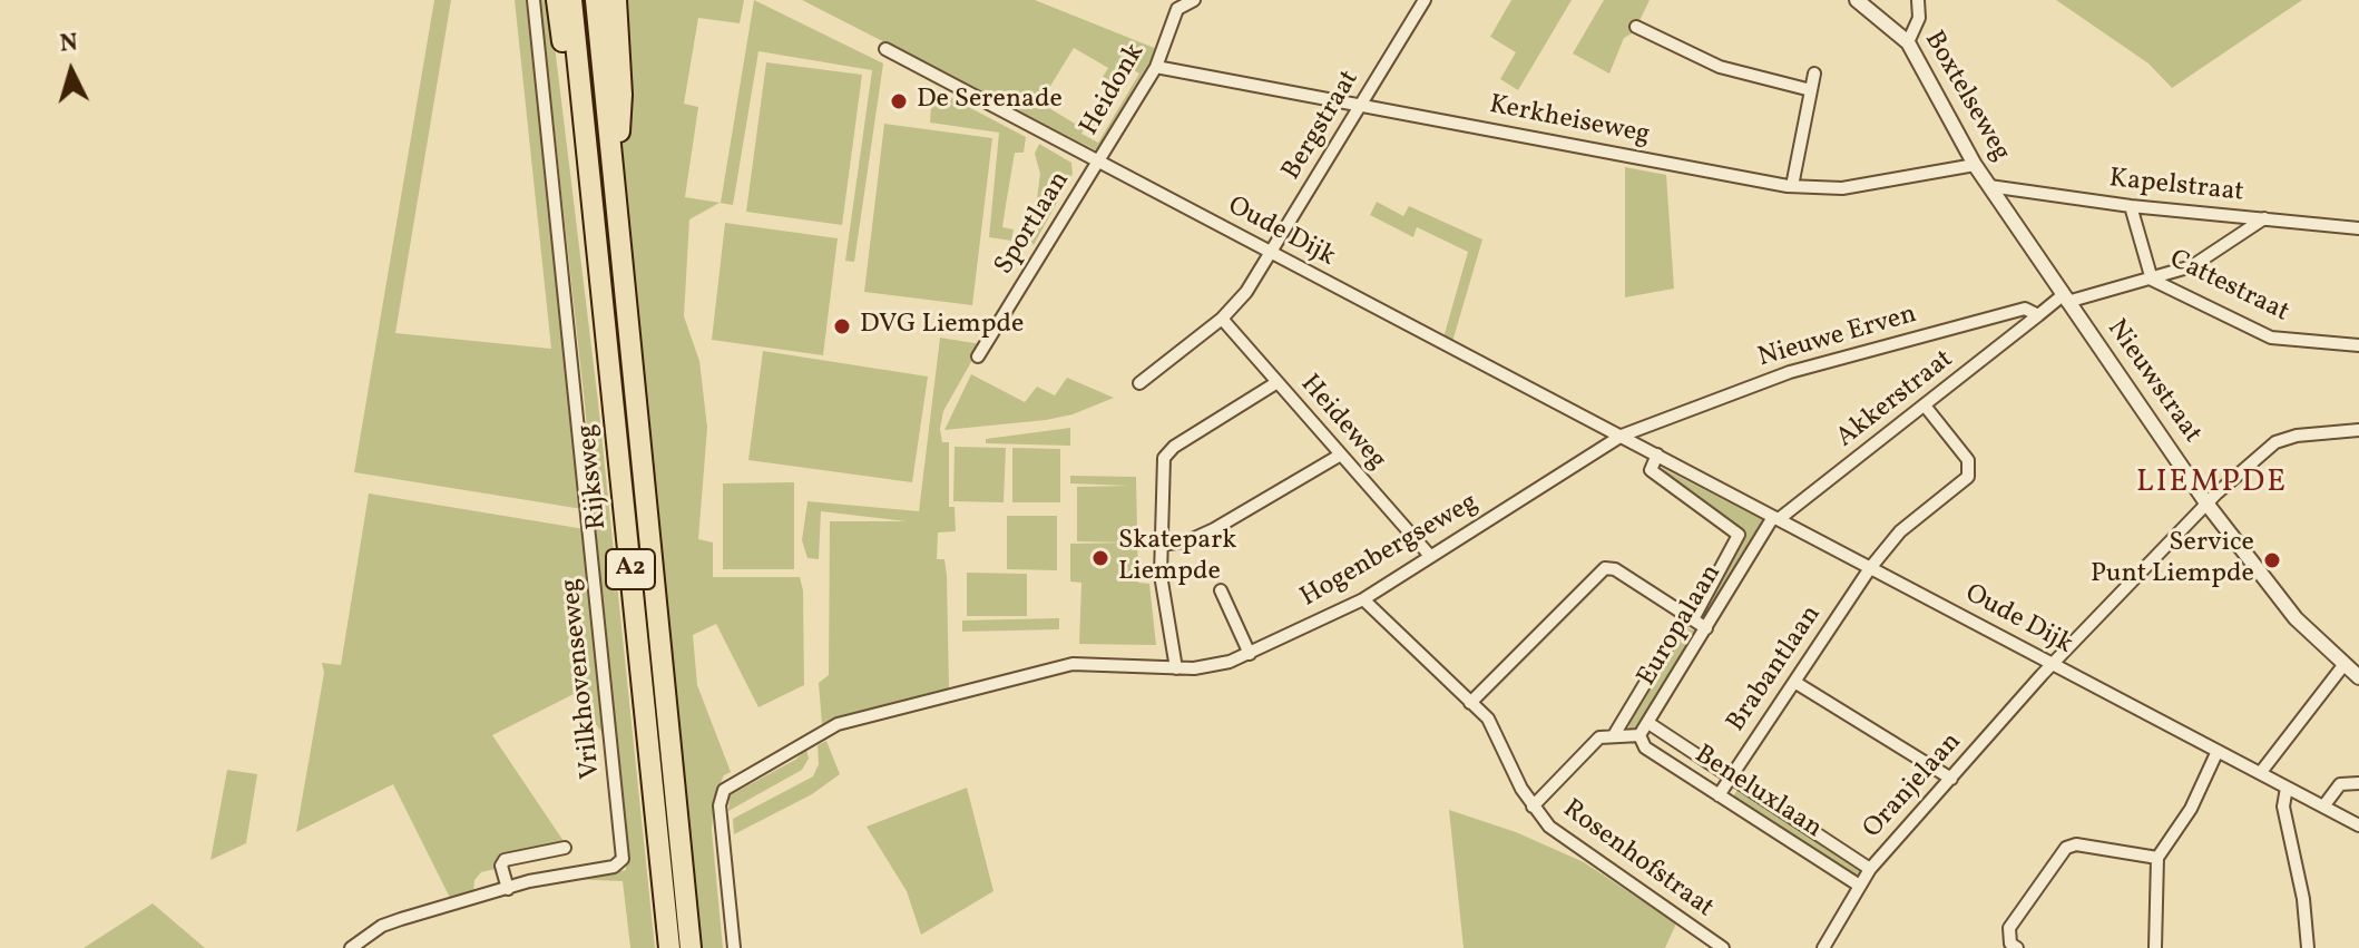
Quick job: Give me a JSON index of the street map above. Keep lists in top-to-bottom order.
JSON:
{
  "streets": {
    "highway": ["Rijksweg", "A2"],
    "street": [
      "Heidonk",
      "Boxtelseweg",
      "Kerkheiseweg",
      "Bergstraat",
      "Kapelstraat",
      "Sportlaan",
      "Oude Dijk",
      "Cattestraat",
      "Nieuwe Erven",
      "Nieuwstraat",
      "Akkerstraat",
      "Heideweg",
      "Hogenbergseweg",
      "Europalaan",
      "Brabantlaan",
      "Vrilkhovenseweg",
      "Oranjelaan",
      "Beneluxlaan",
      "Rosenhofstraat"
    ]
  },
  "crossings": [
    ["Heidonk", "Kerkheiseweg"],
    ["Heidonk", "Sportlaan"],
    ["Heidonk", "Oude Dijk"],
    ["Boxtelseweg", "Kerkheiseweg"],
    ["Boxtelseweg", "Kapelstraat"],
    ["Boxtelseweg", "Nieuwstraat"],
    ["Kerkheiseweg", "Bergstraat"],
    ["Bergstraat", "Oude Dijk"],
    ["Bergstraat", "Heideweg"],
    ["Kapelstraat", "Cattestraat"],
    ["Kapelstraat", "Nieuwstraat"],
    ["Sportlaan", "Oude Dijk"],
    ["Oude Dijk", "Nieuwe Erven"],
    ["Oude Dijk", "Akkerstraat"],
    ["Oude Dijk", "Hogenbergseweg"],
    ["Oude Dijk", "Europalaan"],
    ["Oude Dijk", "Brabantlaan"],
    ["Oude Dijk", "Oranjelaan"],
    ["Nieuwe Erven", "Akkerstraat"],
    ["Nieuwe Erven", "Hogenbergseweg"],
    ["Nieuwstraat", "Oranjelaan"],
    ["Akkerstraat", "Europalaan"],
    ["Akkerstraat", "Brabantlaan"],
    ["Heideweg", "Hogenbergseweg"],
    ["Rijksweg", "A2"],
    ["Hogenbergseweg", "Rosenhofstraat"],
    ["Europalaan", "Beneluxlaan"],
    ["Europalaan", "Rosenhofstraat"],
    ["Brabantlaan", "Beneluxlaan"],
    ["Oranjelaan", "Beneluxlaan"]
  ],
  "districts": ["LIEMPDE"],
  "places": [
    "De Serenade",
    "DVG Liempde",
    "Skatepark Liempde",
    "Service Punt Liempde"
  ],
  "north": "top"
}
